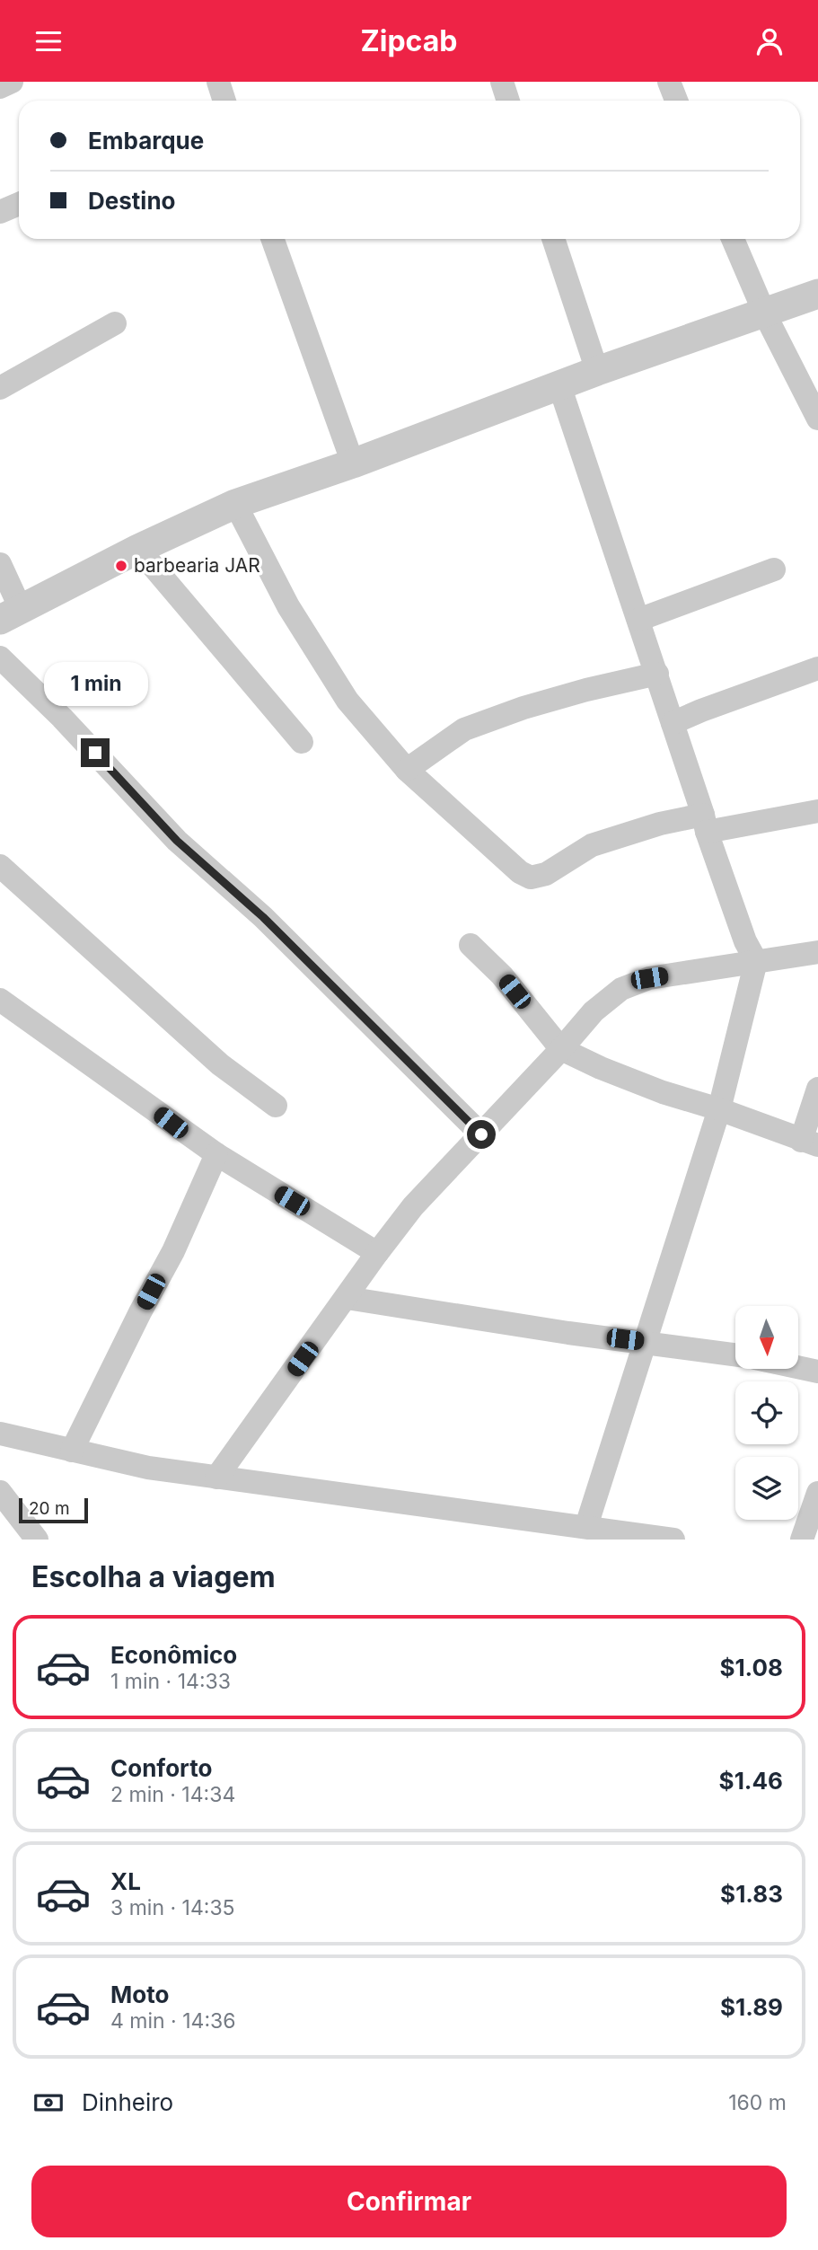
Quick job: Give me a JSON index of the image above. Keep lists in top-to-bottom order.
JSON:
{
  "places": ["barbearia JAR"],
  "scale_bar": "20 m",
  "north": "bottom",
  "page": {
    "header": "Zipcab",
    "banner": ["Embarque", "Destino"],
    "bubble": "1 min",
    "scale": "20 m",
    "heading": "Escolha a viagem",
    "list": [
      {
        "name": "Econômico",
        "note": "1 min · 14:33",
        "value": "$1.08"
      },
      {
        "name": "Conforto",
        "note": "2 min · 14:34",
        "value": "$1.46"
      },
      {
        "name": "XL",
        "note": "3 min · 14:35",
        "value": "$1.83"
      },
      {
        "name": "Moto",
        "note": "4 min · 14:36",
        "value": "$1.89"
      }
    ],
    "pay": ["Dinheiro", "160 m"],
    "buttons": "Confirmar"
  }
}
